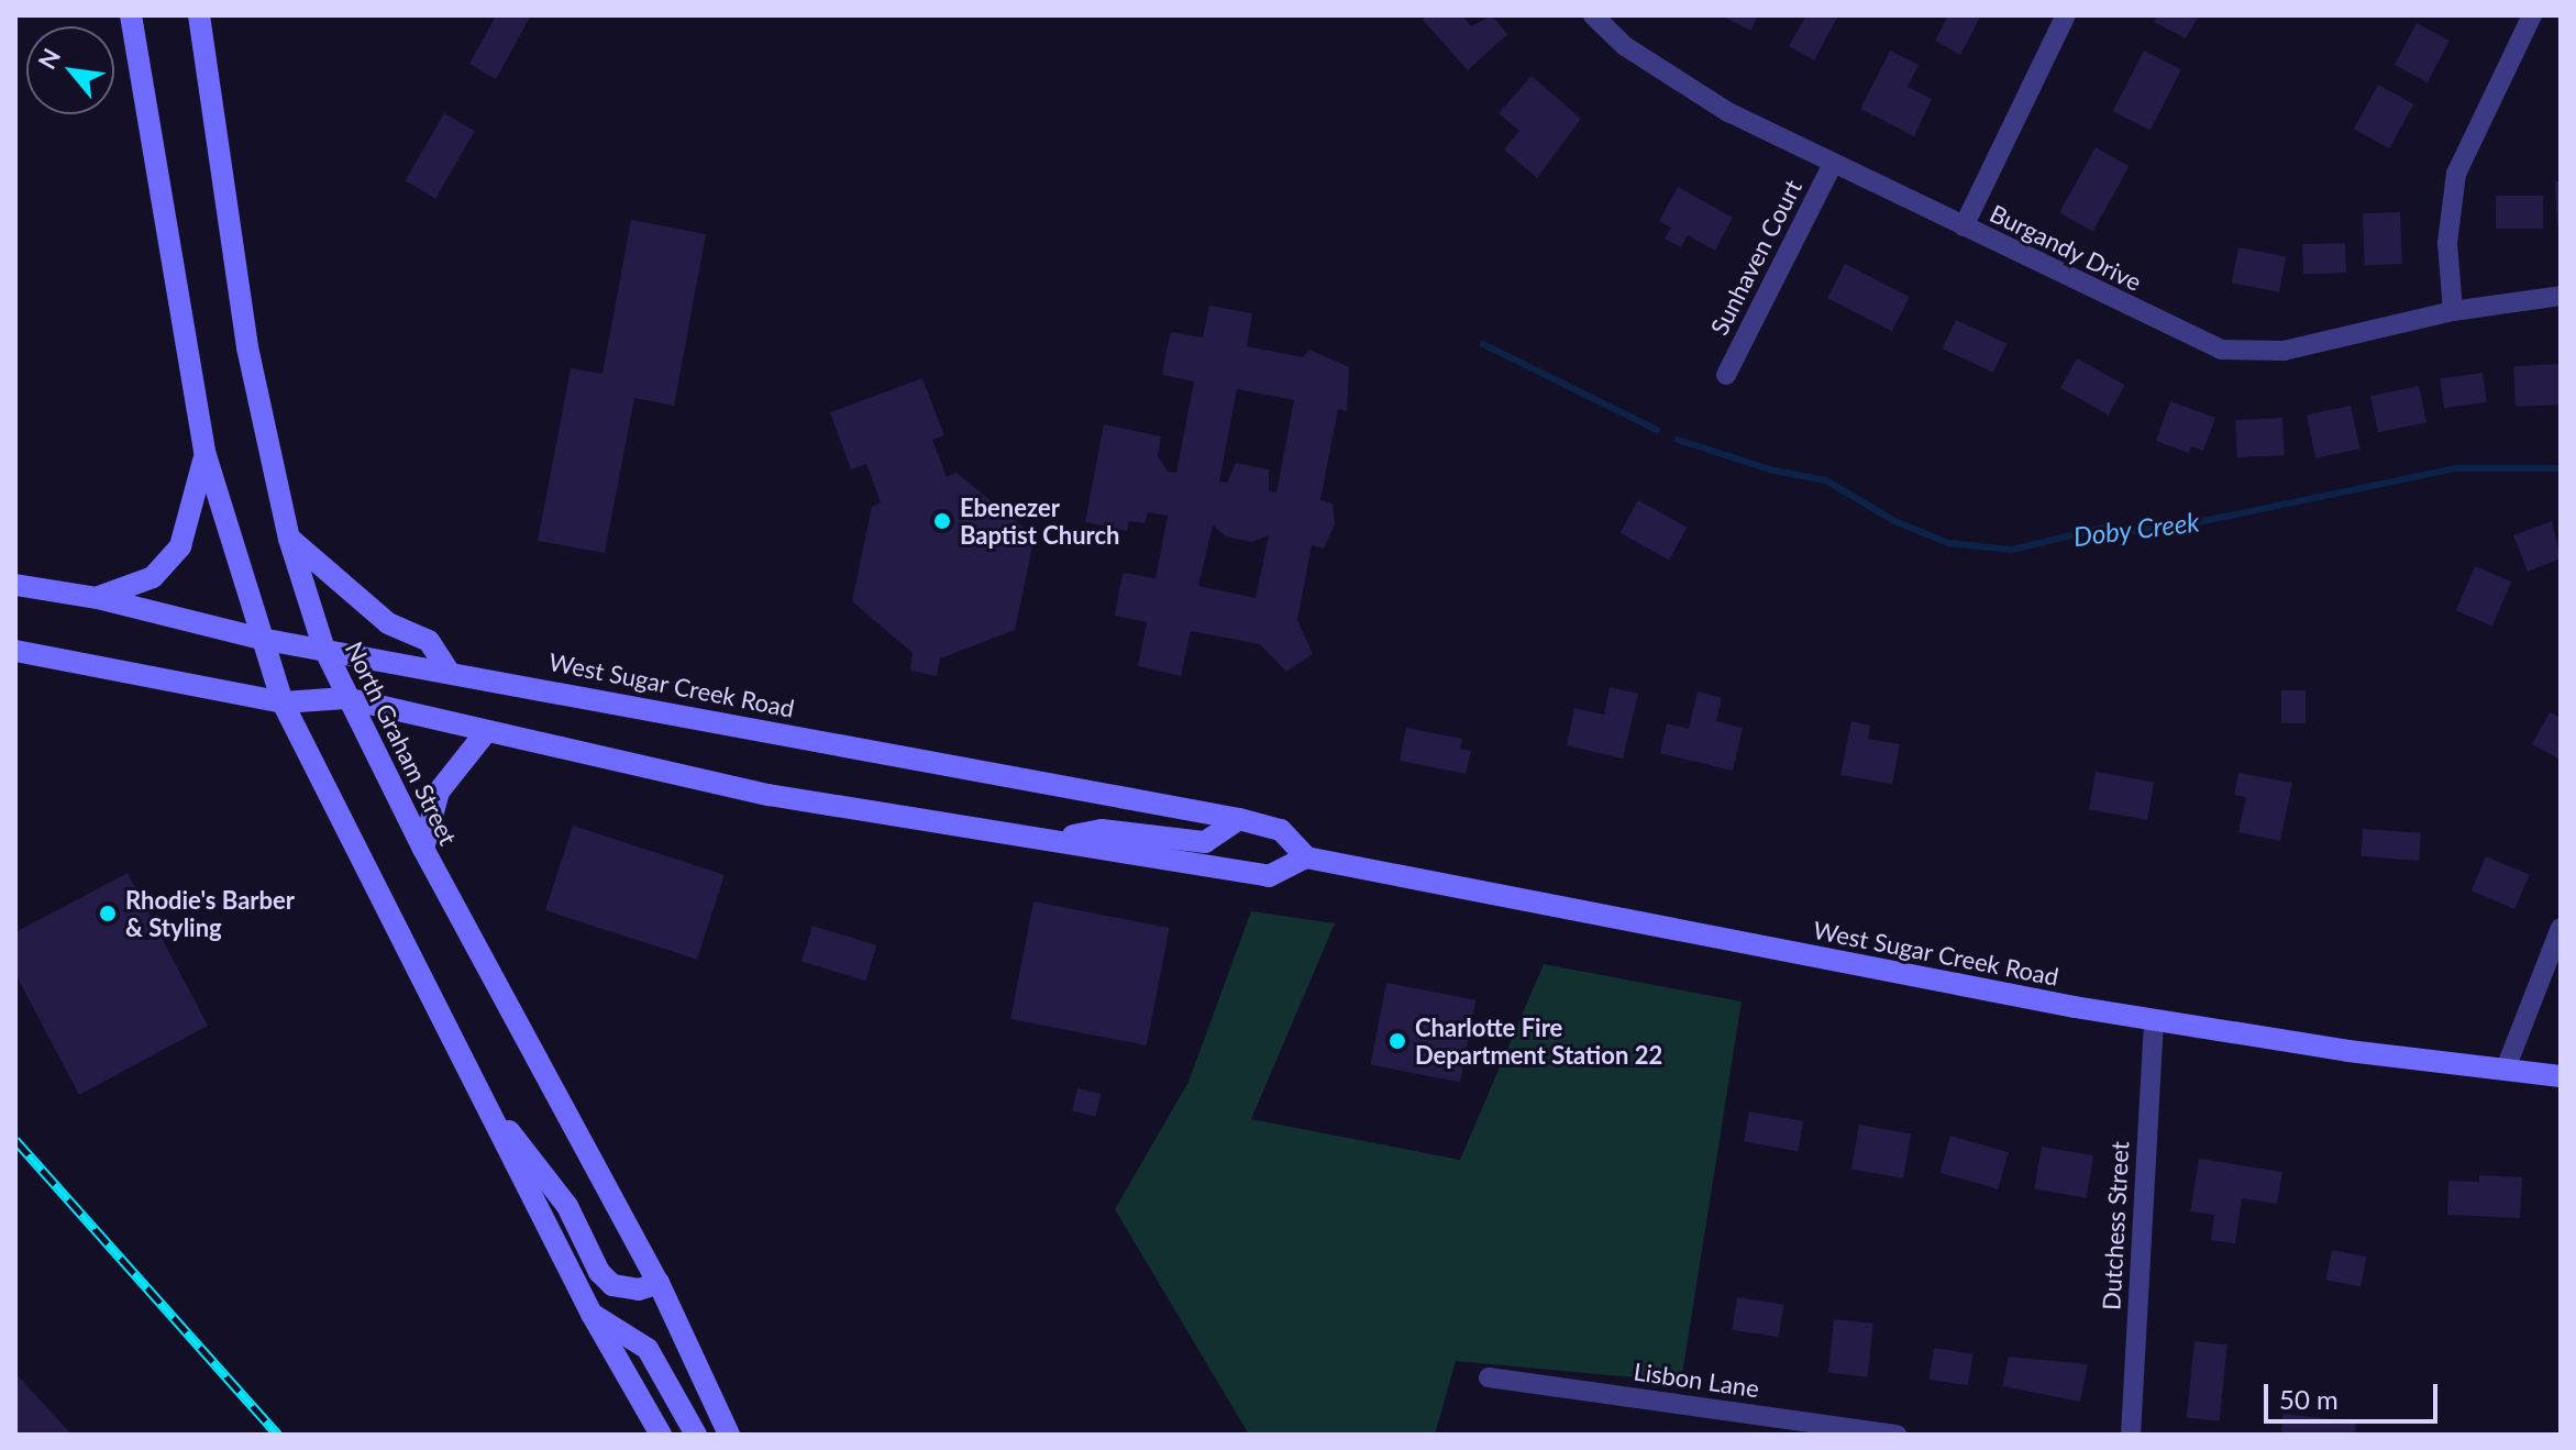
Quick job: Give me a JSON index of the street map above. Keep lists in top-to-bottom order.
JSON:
{
  "streets": {
    "main road": ["West Sugar Creek Road", "North Graham Street"],
    "street": [
      "Burgandy Drive",
      "Sunhaven Court",
      "Dutchess Street",
      "Lisbon Lane"
    ]
  },
  "crossings": [
    ["Burgandy Drive", "Sunhaven Court"],
    ["West Sugar Creek Road", "North Graham Street"],
    ["West Sugar Creek Road", "Dutchess Street"]
  ],
  "water": ["Doby Creek"],
  "places": ["Ebenezer Baptist Church", "Rhodie's Barber & Styling", "Charlotte Fire Department Station 22"],
  "scale_bar": "50 m",
  "north": "top left"
}
